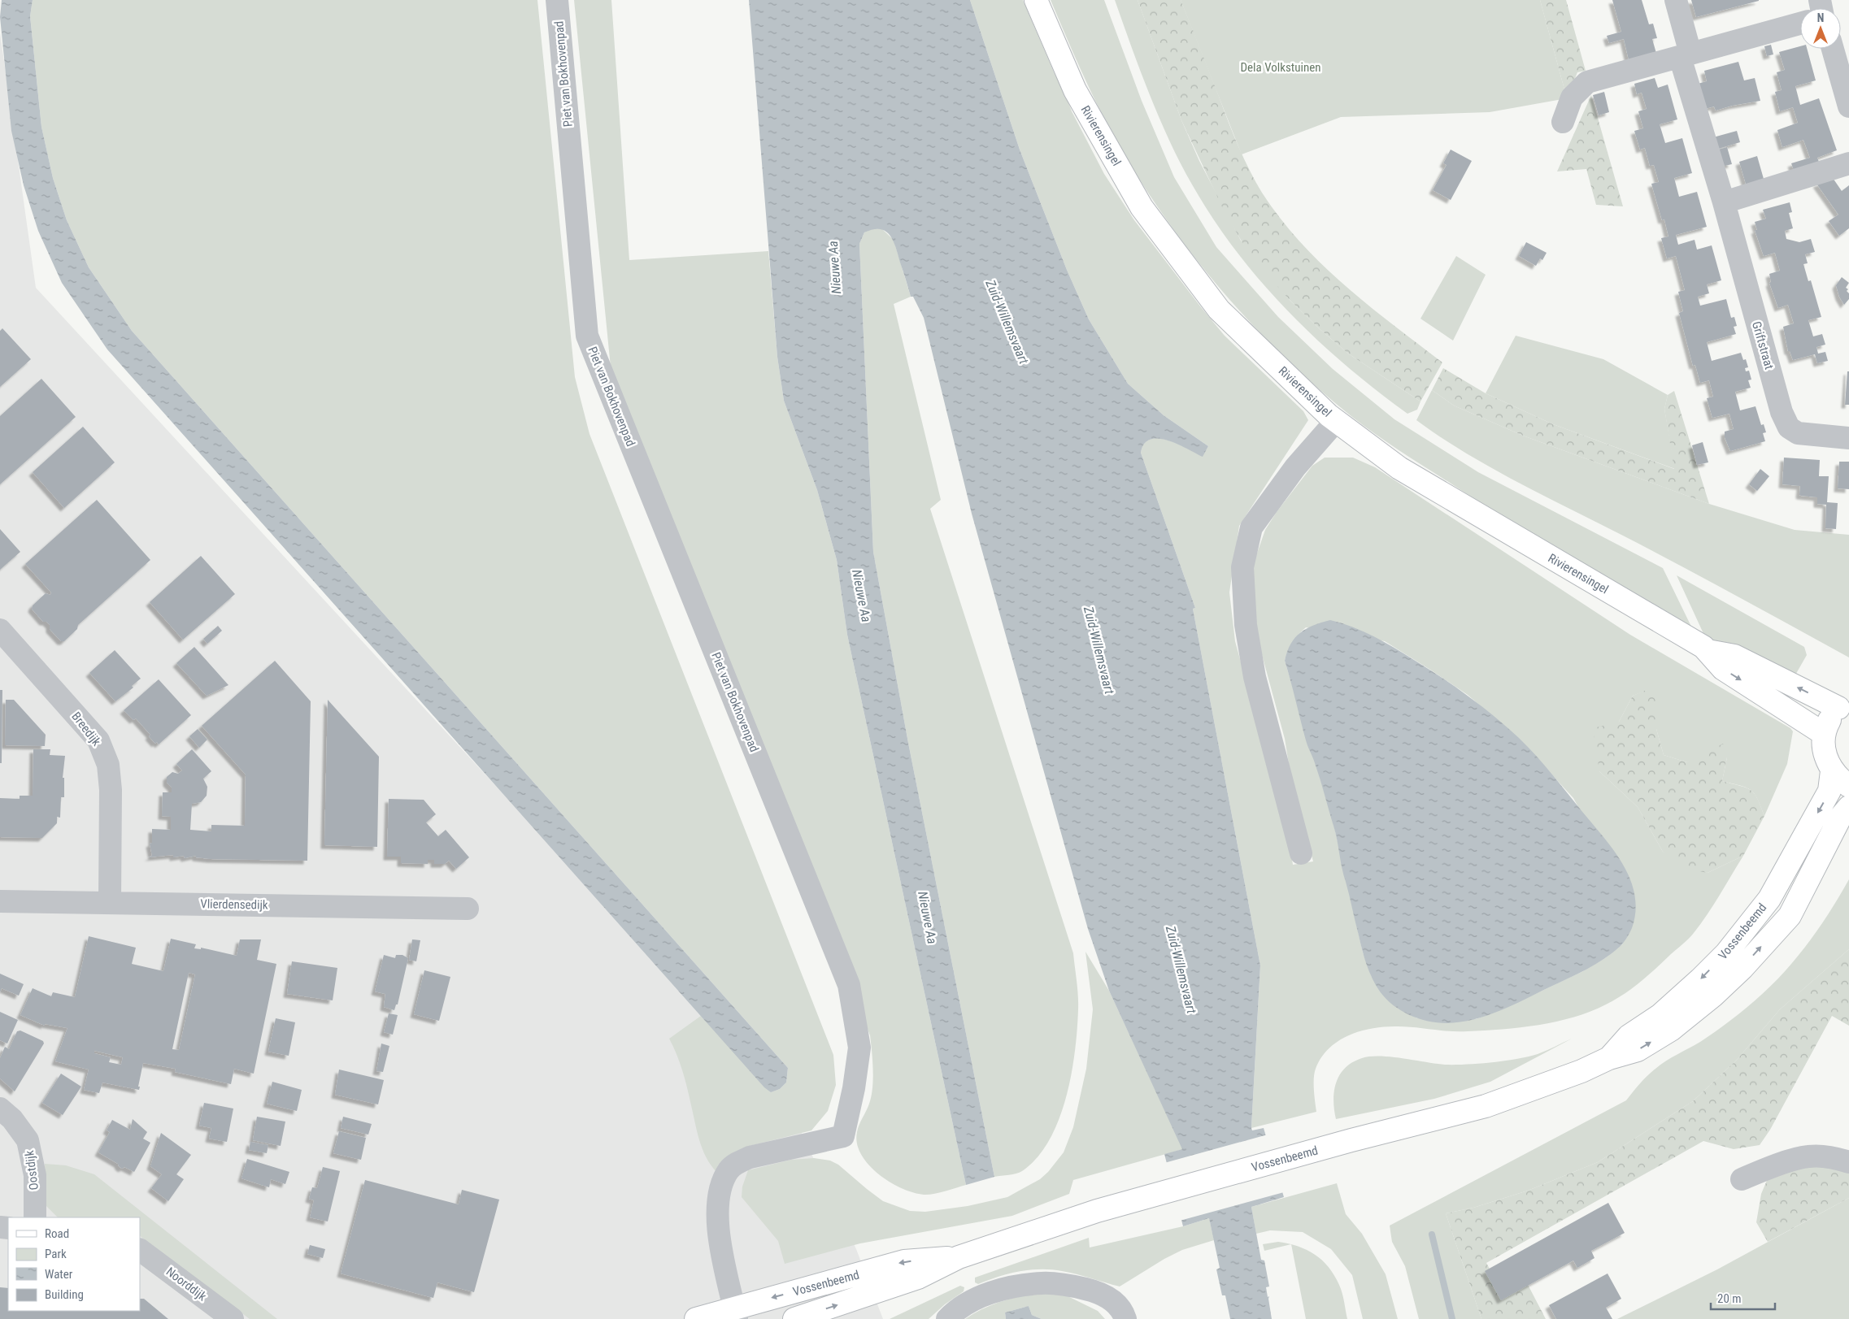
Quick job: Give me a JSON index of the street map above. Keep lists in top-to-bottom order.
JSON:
{
  "streets": {
    "main road": ["Rivierensingel", "Vossenbeemd"],
    "street": [
      "Piet van Bokhovenpad",
      "Griftstraat",
      "Breedijk",
      "Vlierdensedijk",
      "Oostdijk",
      "Noorddijk"
    ]
  },
  "crossings": [
    ["Piet van Bokhovenpad", "Vossenbeemd"],
    ["Breedijk", "Vlierdensedijk"]
  ],
  "water": ["Nieuwe Aa", "Zuid-Willemsvaart"],
  "parks": ["Dela Volkstuinen"],
  "legend": [
    "Road",
    "Park",
    "Water",
    "Building"
  ],
  "scale_bar": "20 m",
  "north": "top"
}
